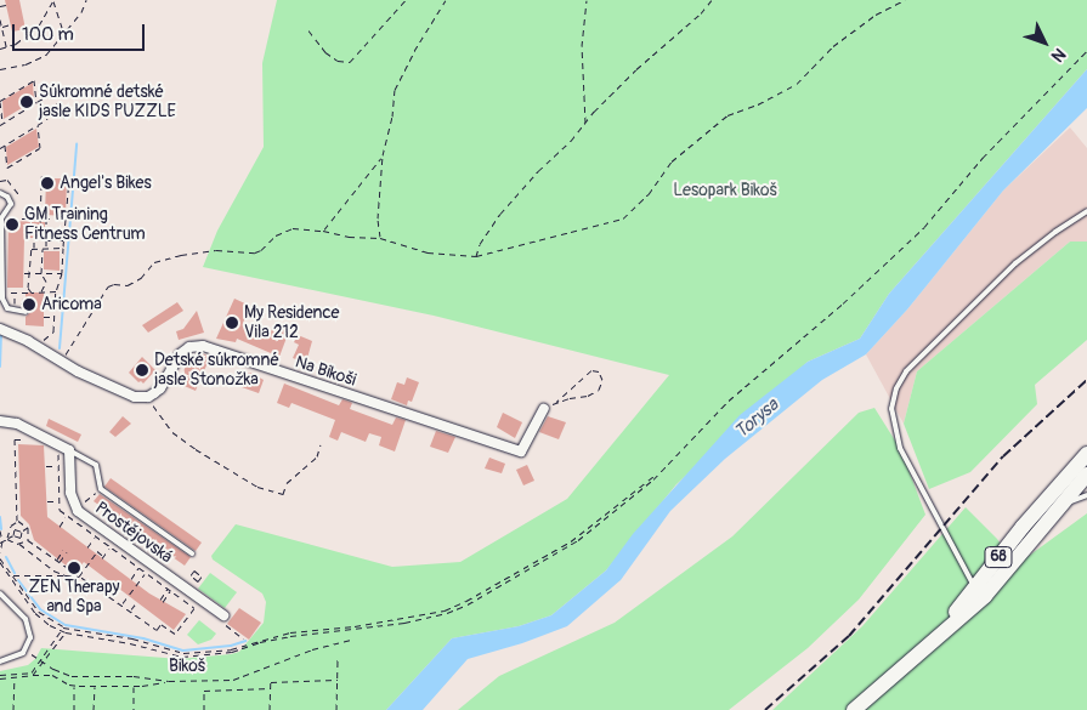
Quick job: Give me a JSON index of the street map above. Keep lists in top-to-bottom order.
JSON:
{
  "streets": {
    "main road": ["68"],
    "street": ["Na Bikoši", "Prostějovská"],
    "path": ["Bikoš"]
  },
  "water": ["Torysa"],
  "parks": ["Lesopark Bikoš"],
  "places": [
    "Súkromné detské jasle KIDS PUZZLE",
    "Angel's Bikes",
    "GM Training Fitness Centrum",
    "Aricoma",
    "My Residence Vila 212",
    "Detské súkromné jasle Stonožka",
    "ZEN Therapy and Spa"
  ],
  "scale_bar": "100 m",
  "north": "bottom right"
}
